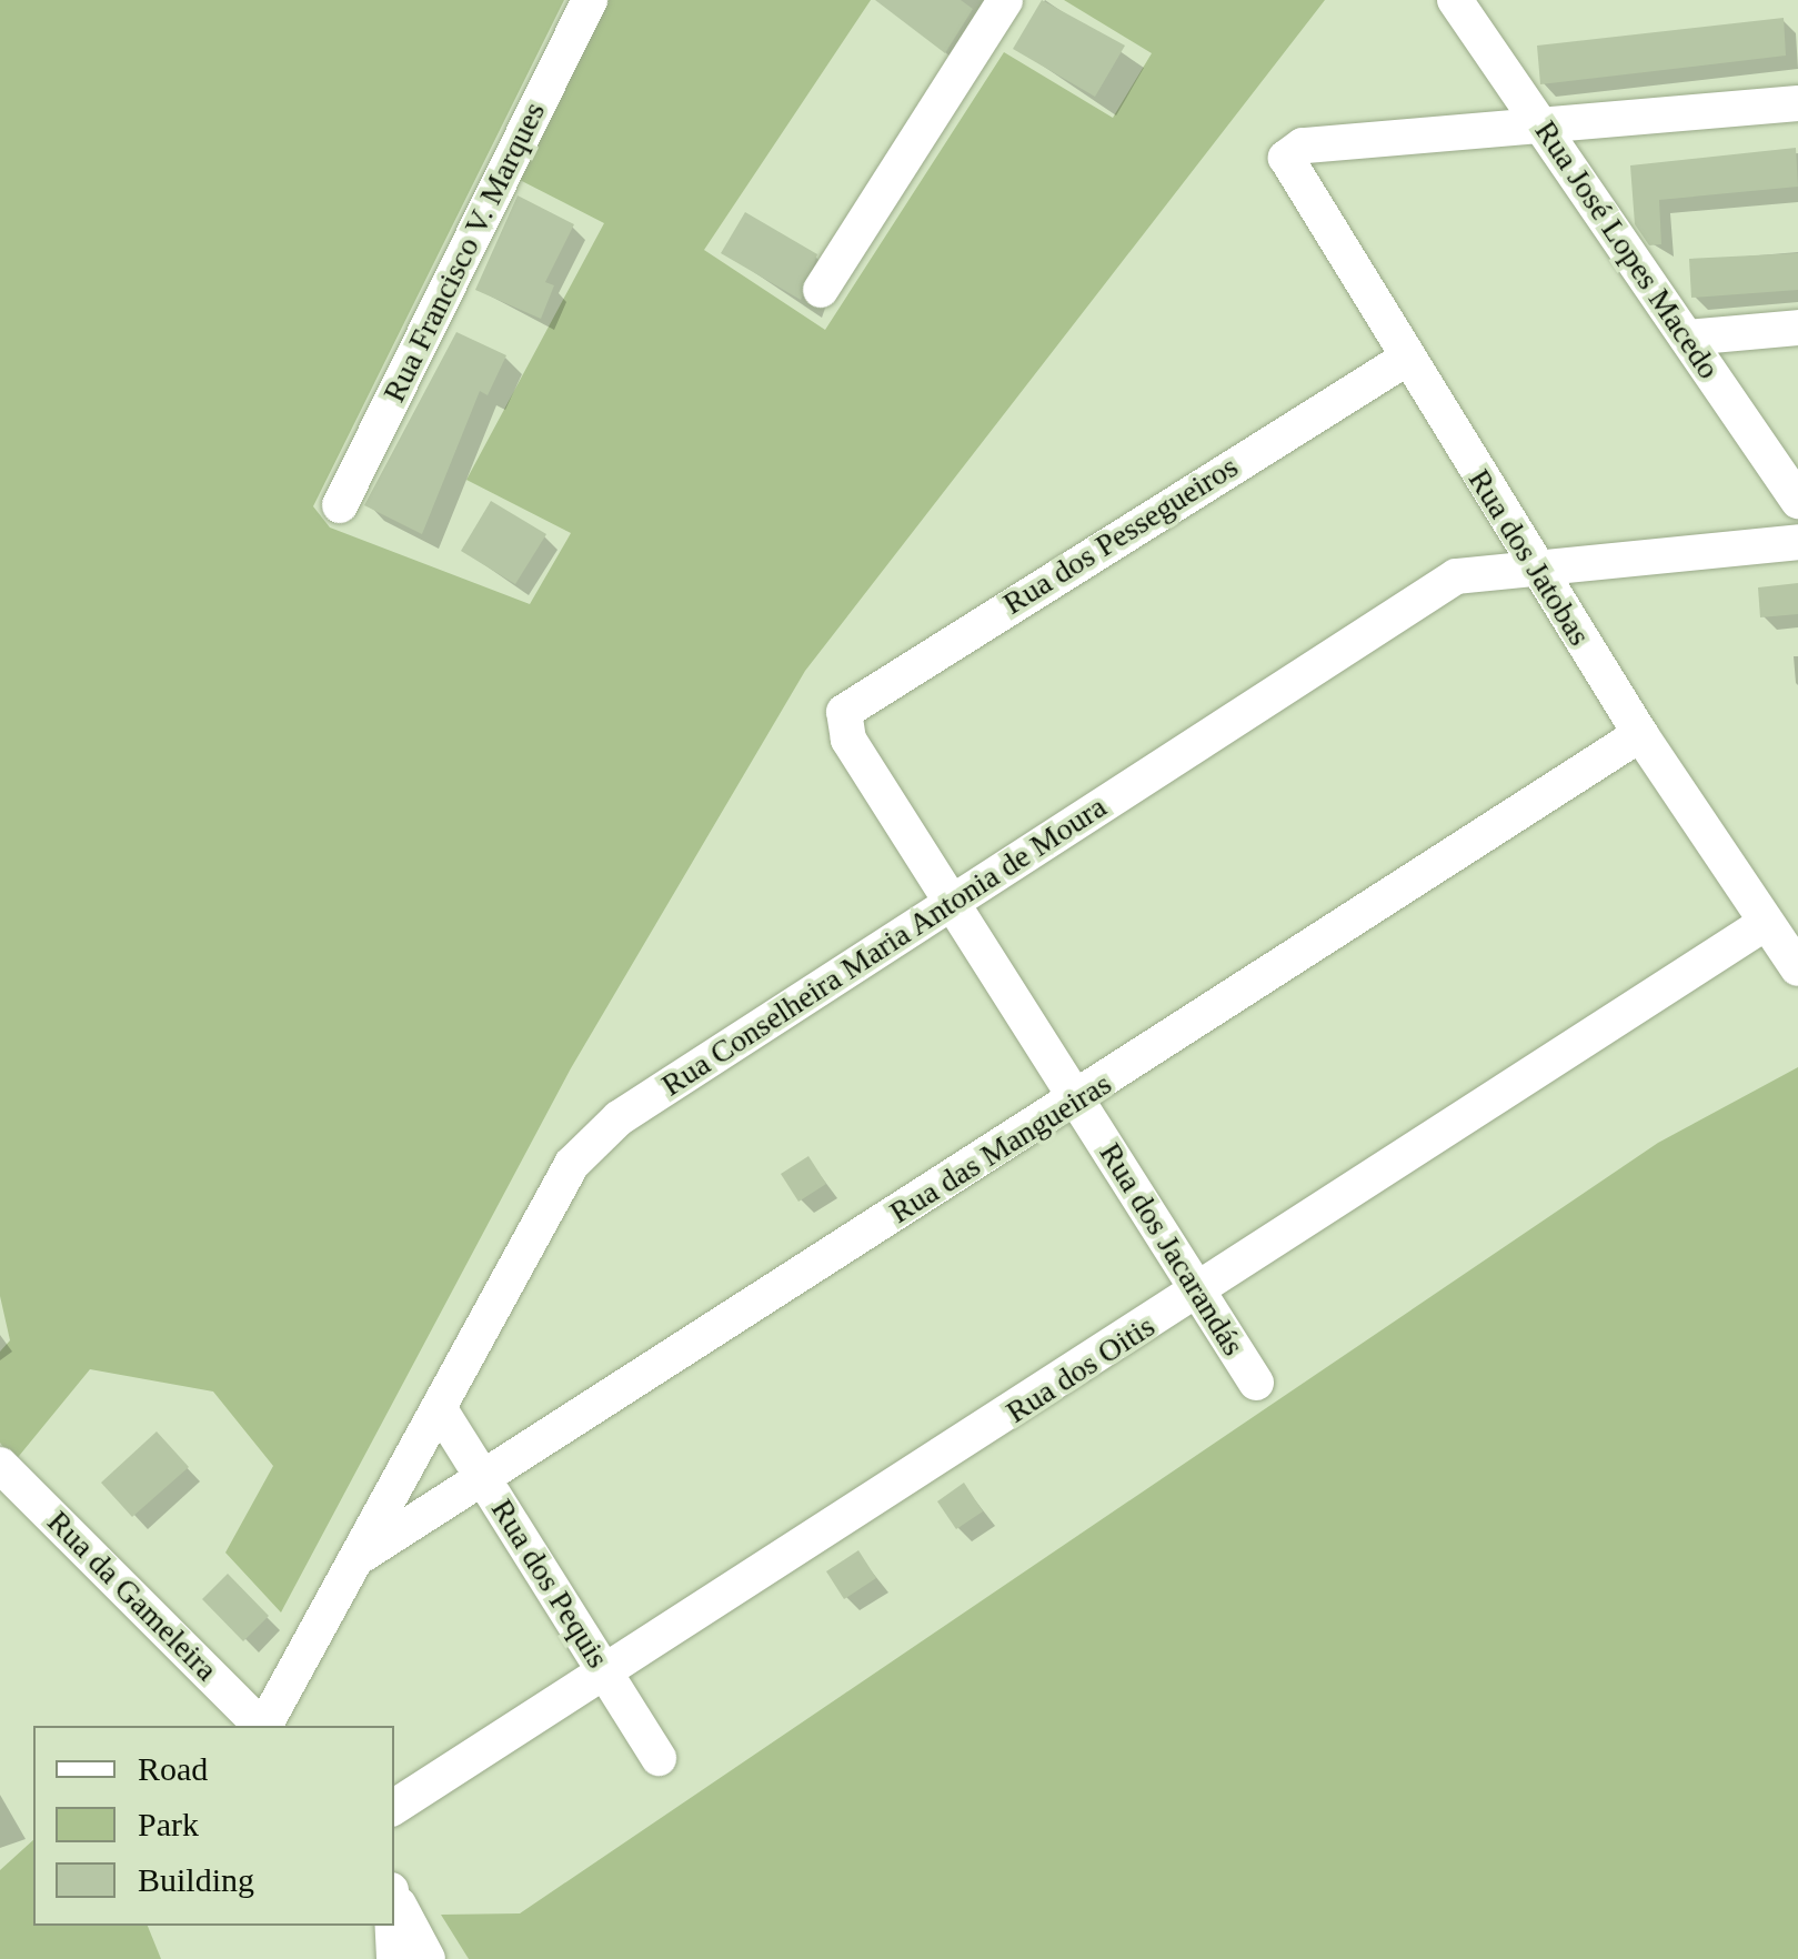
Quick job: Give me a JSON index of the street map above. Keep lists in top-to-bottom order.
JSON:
{
  "streets": {
    "street": [
      "Rua José Lopes Macedo",
      "Rua Francisco V. Marques",
      "Rua dos Pessegueiros",
      "Rua dos Jatobas",
      "Rua Conselheira Maria Antonia de Moura",
      "Rua das Mangueiras",
      "Rua dos Jacarandás",
      "Rua dos Oitis",
      "Rua dos Pequis",
      "Rua da Gameleira"
    ]
  },
  "crossings": [
    ["Rua José Lopes Macedo", "Rua dos Jatobas"],
    ["Rua dos Pessegueiros", "Rua dos Jatobas"],
    ["Rua dos Pessegueiros", "Rua dos Jacarandás"],
    ["Rua dos Jatobas", "Rua Conselheira Maria Antonia de Moura"],
    ["Rua dos Jatobas", "Rua das Mangueiras"],
    ["Rua dos Jatobas", "Rua dos Oitis"],
    ["Rua Conselheira Maria Antonia de Moura", "Rua das Mangueiras"],
    ["Rua Conselheira Maria Antonia de Moura", "Rua dos Jacarandás"],
    ["Rua Conselheira Maria Antonia de Moura", "Rua dos Pequis"],
    ["Rua das Mangueiras", "Rua dos Jacarandás"],
    ["Rua das Mangueiras", "Rua dos Pequis"],
    ["Rua dos Jacarandás", "Rua dos Oitis"],
    ["Rua dos Oitis", "Rua dos Pequis"]
  ],
  "legend": ["Road", "Park", "Building"]
}
